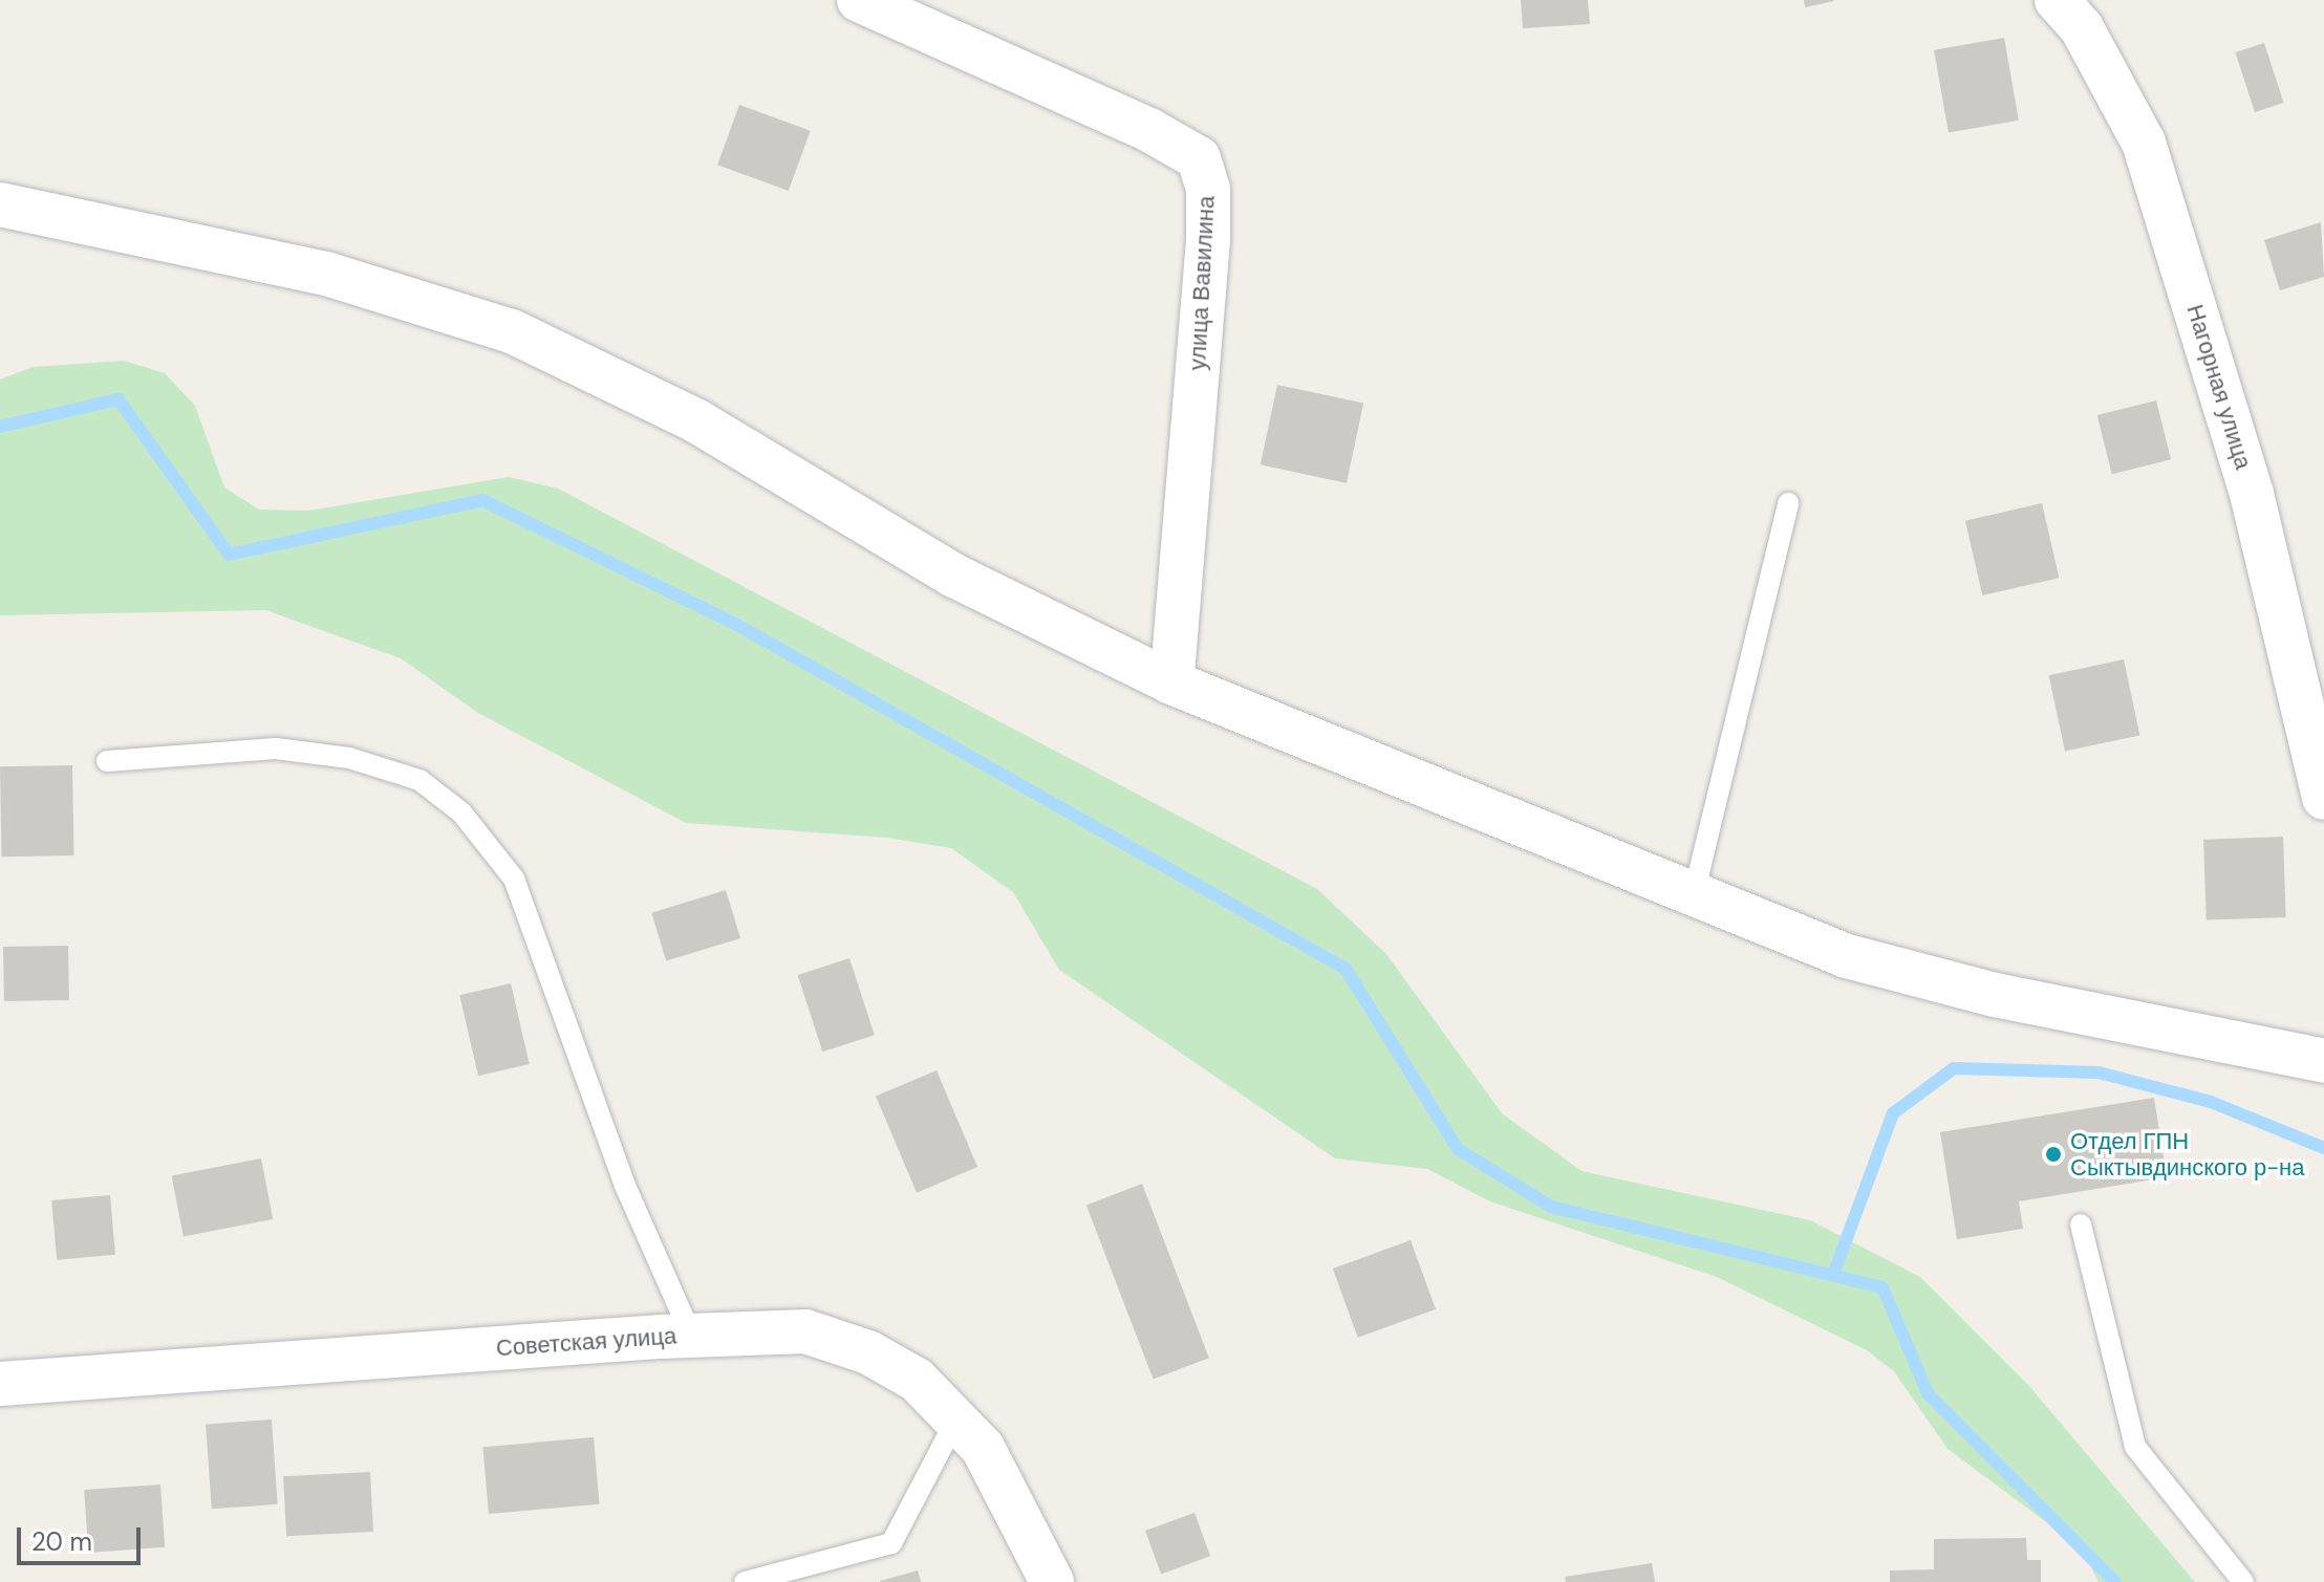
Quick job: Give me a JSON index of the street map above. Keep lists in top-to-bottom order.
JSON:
{
  "streets": {
    "street": ["улица Вавилина", "Нагорная улица", "Советская улица"]
  },
  "places": ["Отдел ГПН Сыктывдинского р-на"],
  "scale_bar": "20 m"
}
